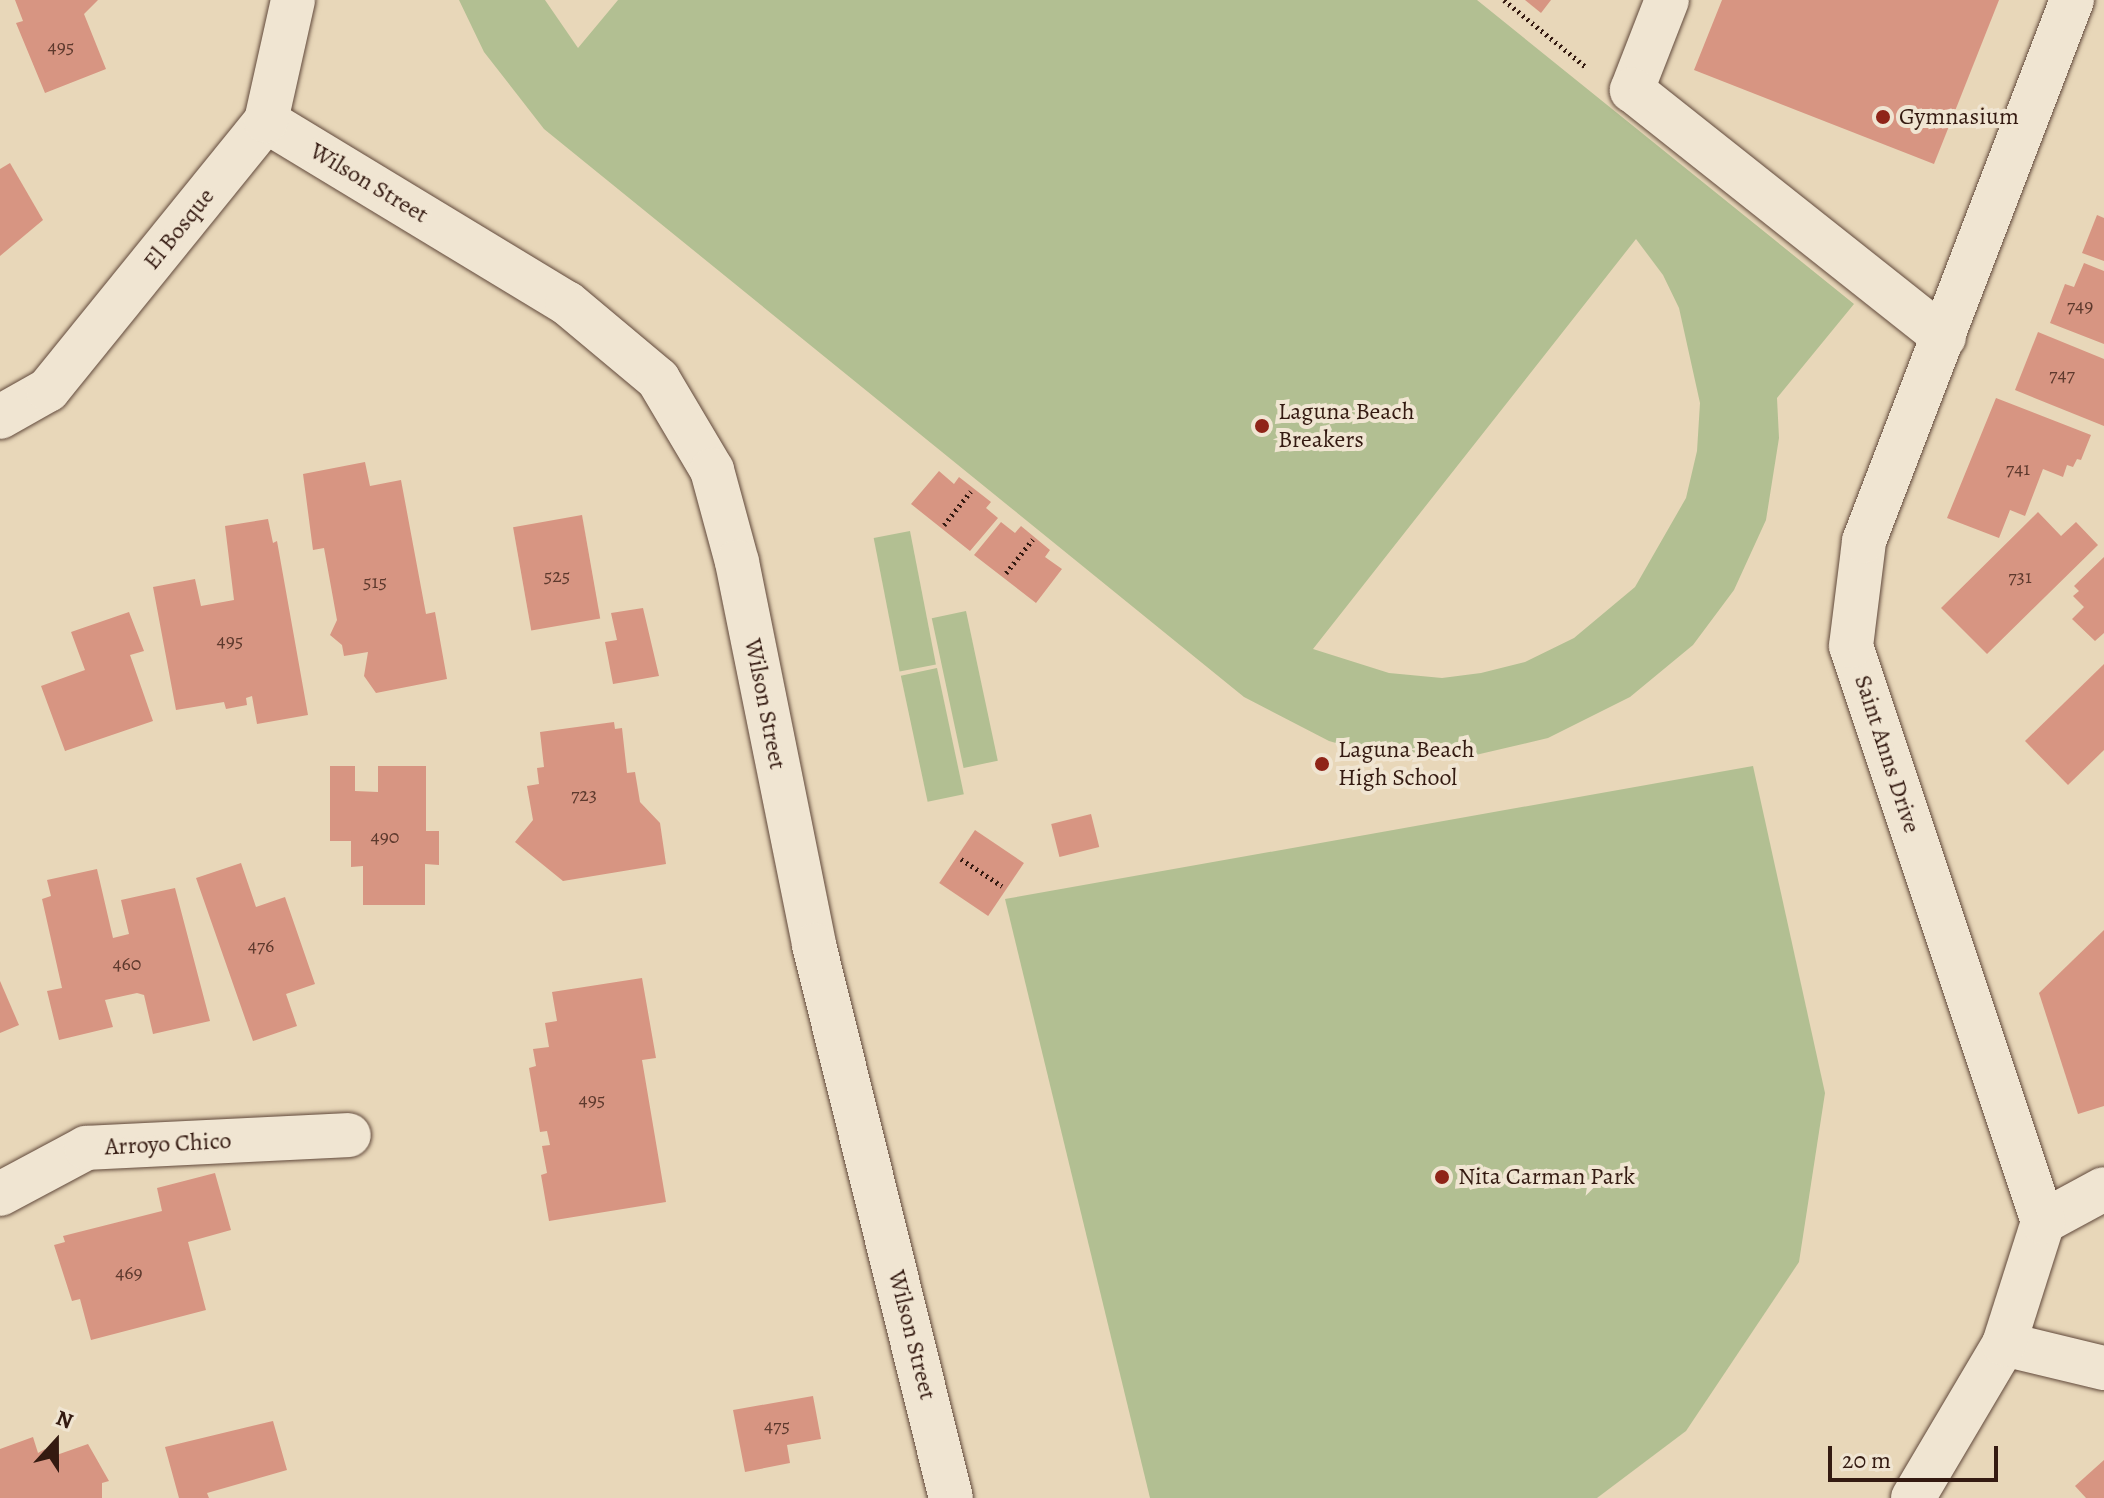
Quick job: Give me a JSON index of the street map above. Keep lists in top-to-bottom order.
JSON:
{
  "streets": {
    "street": [
      "Wilson Street",
      "El Bosque",
      "Saint Anns Drive",
      "Arroyo Chico"
    ]
  },
  "crossings": [
    ["Wilson Street", "El Bosque"]
  ],
  "places": [
    "Gymnasium",
    "Laguna Beach Breakers",
    "Laguna Beach High School",
    "Nita Carman Park"
  ],
  "house_numbers": [
    "495",
    "749",
    "747",
    "741",
    "525",
    "731",
    "515",
    "495",
    "723",
    "490",
    "476",
    "460",
    "495",
    "469",
    "475"
  ],
  "scale_bar": "20 m",
  "north": "top"
}
